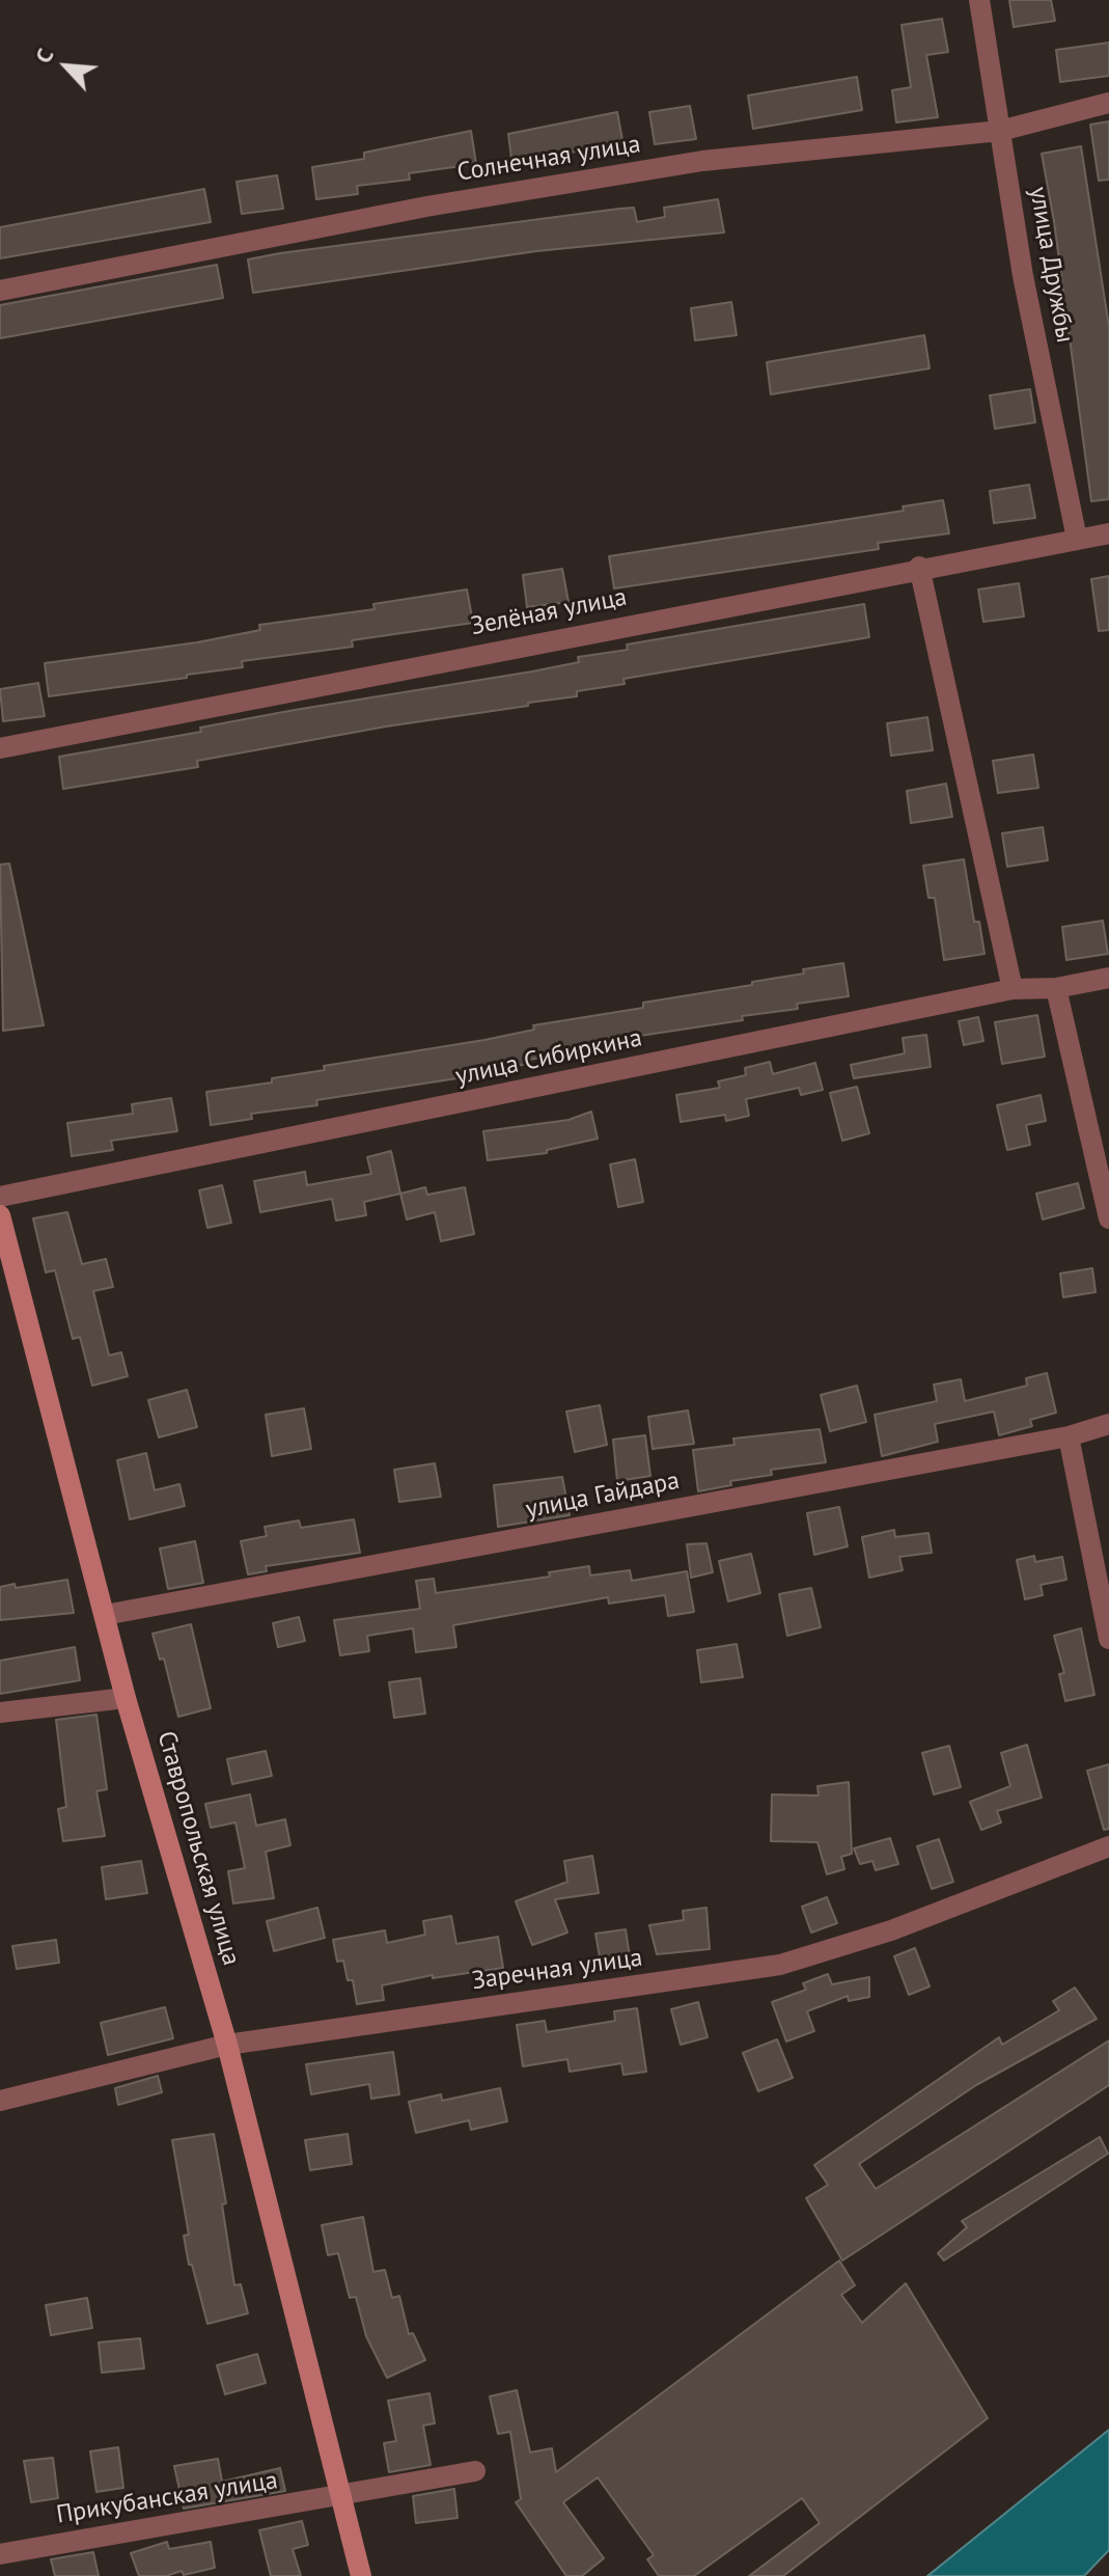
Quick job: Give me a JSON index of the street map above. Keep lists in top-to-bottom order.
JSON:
{
  "streets": {
    "main road": ["Ставропольская улица"],
    "street": [
      "Солнечная улица",
      "улица Дружбы",
      "Зелёная улица",
      "улица Сибиркина",
      "улица Гайдара",
      "Заречная улица",
      "Прикубанская улица"
    ]
  },
  "crossings": [
    ["Солнечная улица", "улица Дружбы"],
    ["улица Дружбы", "Зелёная улица"],
    ["улица Гайдара", "Ставропольская улица"],
    ["Ставропольская улица", "Заречная улица"],
    ["Ставропольская улица", "Прикубанская улица"]
  ],
  "north": "top left"
}
